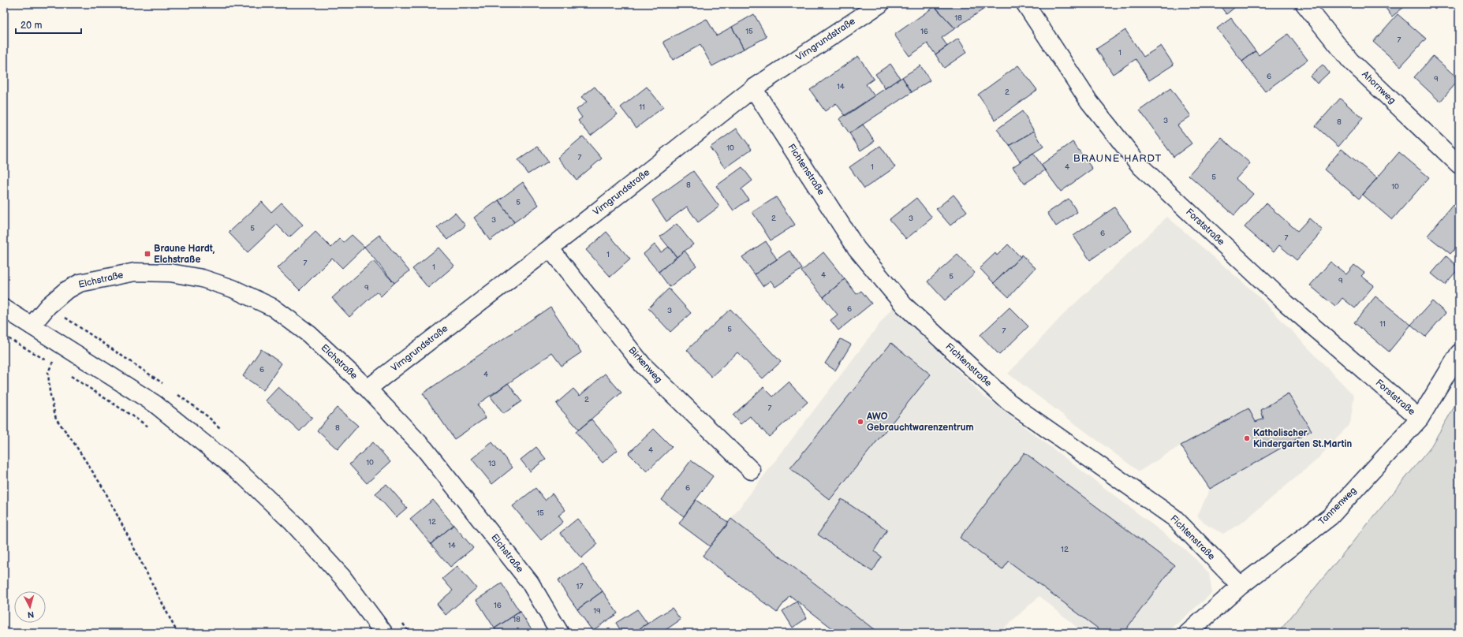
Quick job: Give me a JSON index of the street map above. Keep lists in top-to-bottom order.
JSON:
{
  "streets": {
    "street": [
      "Virngrundstraße",
      "Ahornweg",
      "Fichtenstraße",
      "Forststraße",
      "Elchstraße",
      "Birkenweg",
      "Tannenweg"
    ]
  },
  "crossings": [
    ["Virngrundstraße", "Fichtenstraße"],
    ["Virngrundstraße", "Elchstraße"],
    ["Virngrundstraße", "Birkenweg"],
    ["Fichtenstraße", "Tannenweg"],
    ["Forststraße", "Tannenweg"]
  ],
  "districts": ["BRAUNE HARDT"],
  "places": {
    "transit": ["Braune Hardt, Elchstraße"],
    "other": ["AWO Gebrauchtwarenzentrum", "Katholischer Kindergarten St.Martin"]
  },
  "house_numbers": [
    "18",
    "15",
    "16",
    "7",
    "1",
    "6",
    "9",
    "14",
    "2",
    "11",
    "3",
    "8",
    "10",
    "7",
    "1",
    "4",
    "5",
    "8",
    "10",
    "5",
    "2",
    "3",
    "3",
    "5",
    "6",
    "7",
    "1",
    "7",
    "1",
    "4",
    "5",
    "9",
    "9",
    "6",
    "3",
    "11",
    "5",
    "7",
    "6",
    "4",
    "2",
    "7",
    "8",
    "4",
    "10",
    "13",
    "6",
    "15",
    "12",
    "14",
    "12",
    "17",
    "16",
    "19",
    "18"
  ],
  "scale_bar": "20 m",
  "north": "bottom"
}
